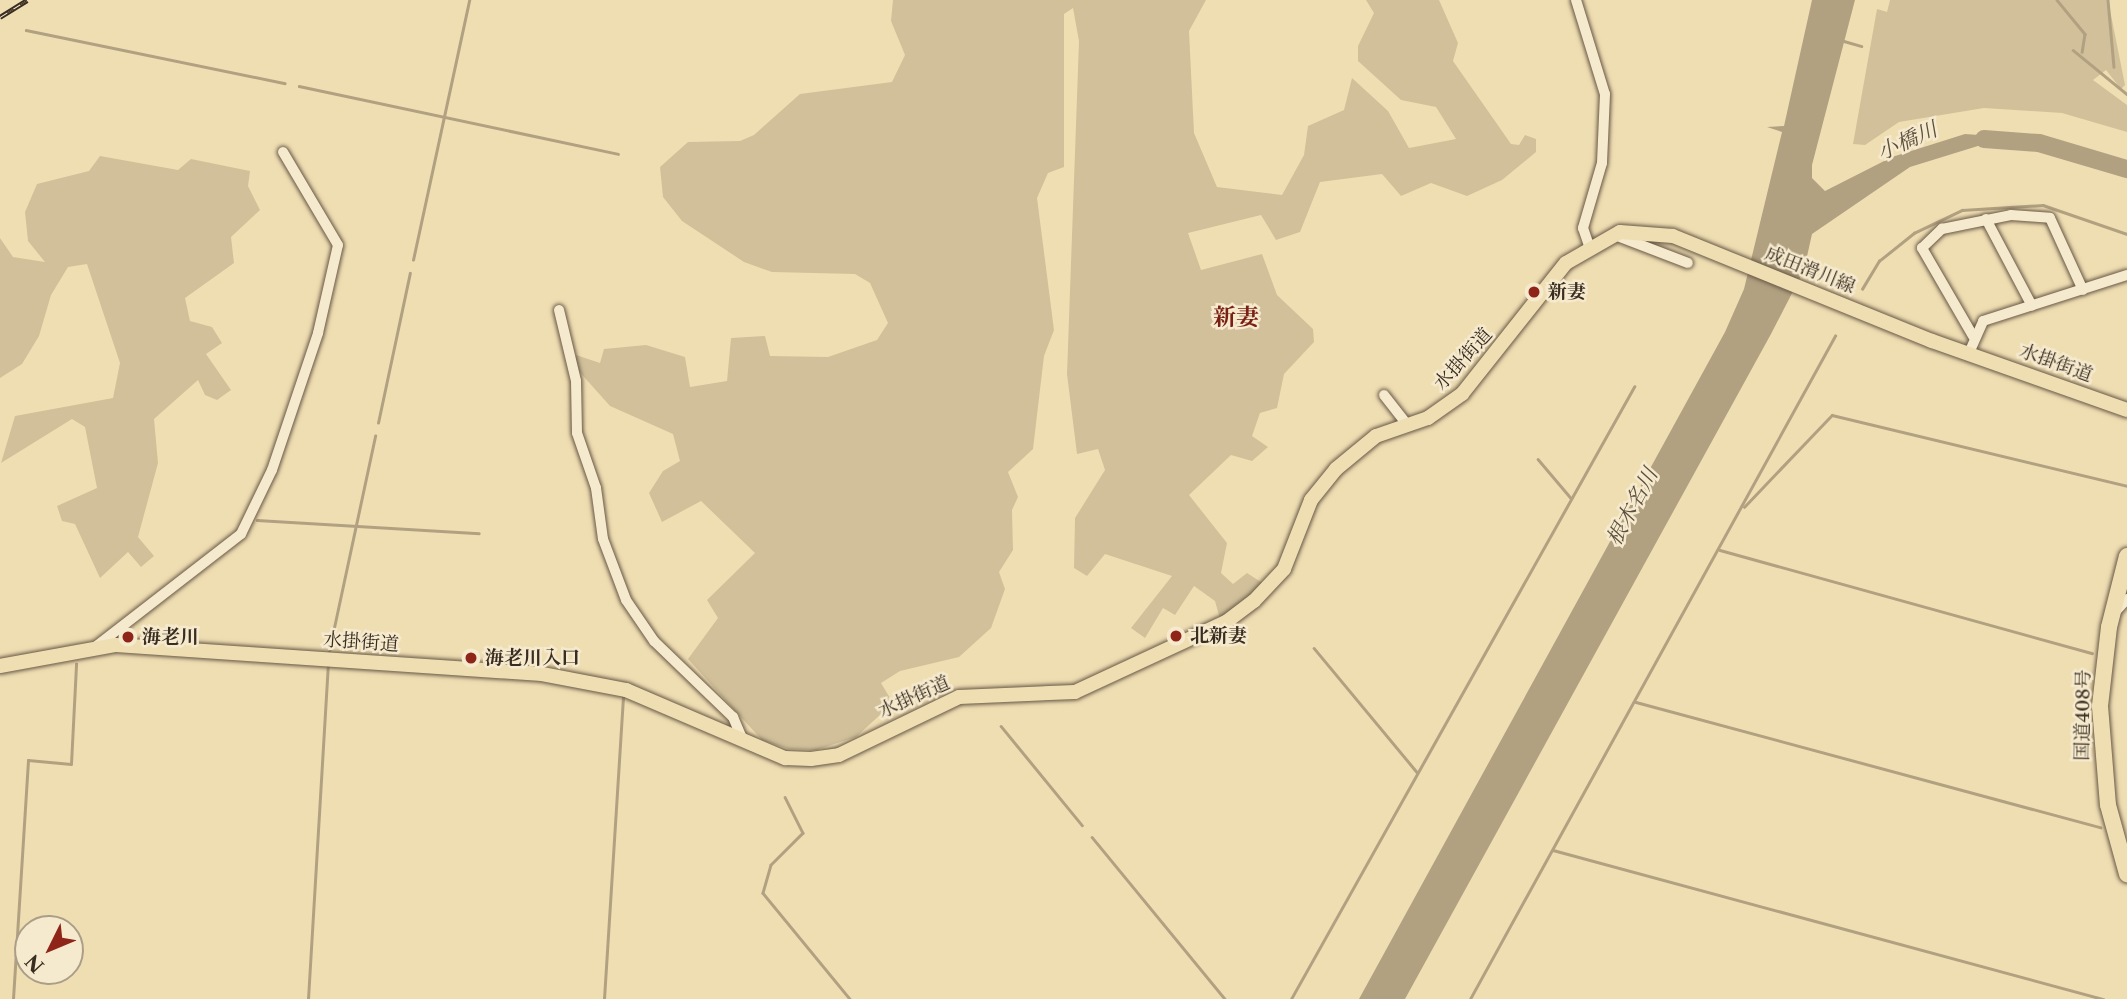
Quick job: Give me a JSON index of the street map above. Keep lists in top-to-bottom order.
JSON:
{
  "streets": {
    "highway": ["国道408号"],
    "main road": ["成田滑川線", "水掛街道"]
  },
  "crossings": [
    ["成田滑川線", "水掛街道"]
  ],
  "districts": ["新妻"],
  "water": ["小橋川", "根木名川"],
  "places": [
    "新妻",
    "北新妻",
    "海老川",
    "海老川入口"
  ],
  "north": "bottom left"
}
